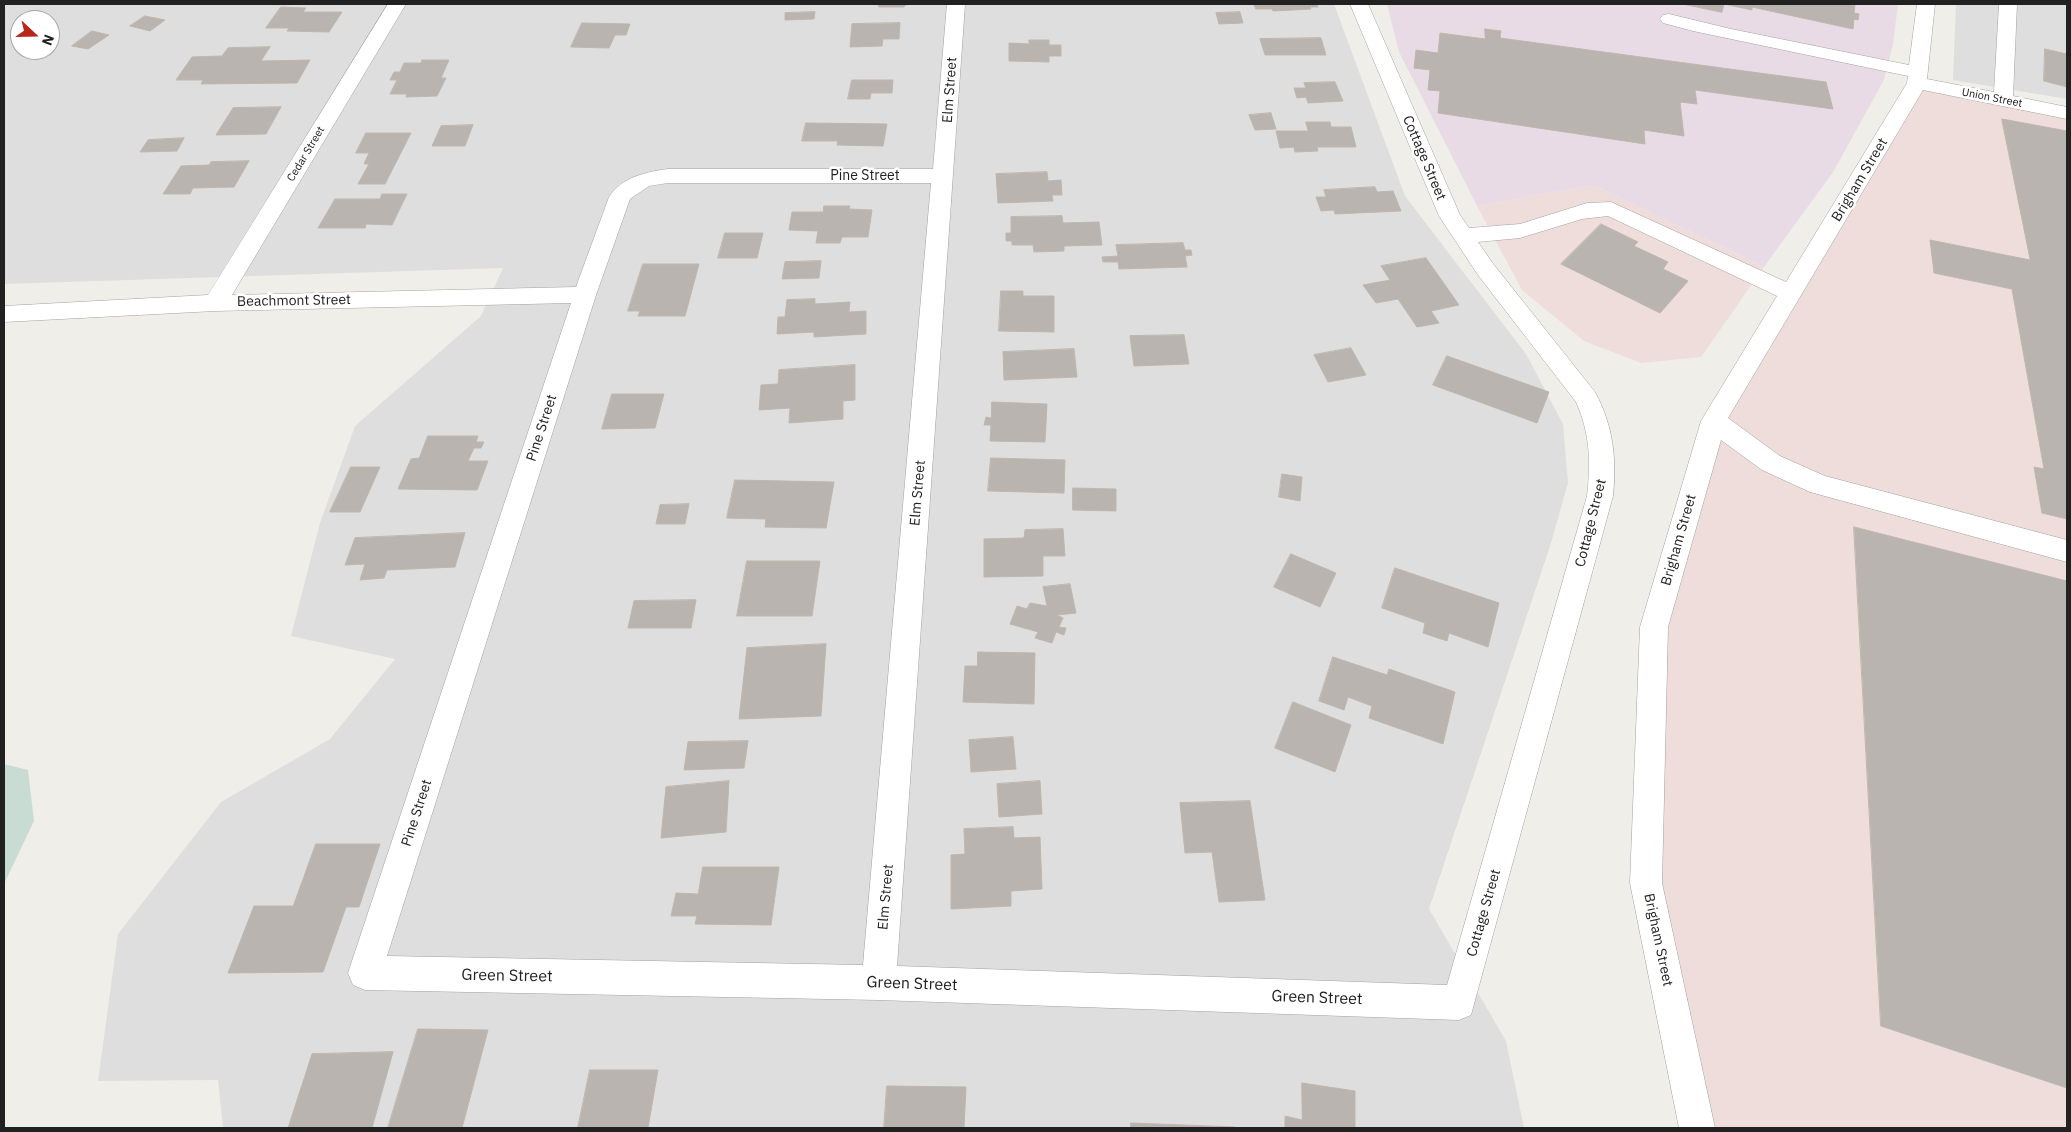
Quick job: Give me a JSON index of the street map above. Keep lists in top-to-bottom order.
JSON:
{
  "streets": {
    "street": [
      "Elm Street",
      "Union Street",
      "Cedar Street",
      "Cottage Street",
      "Pine Street",
      "Brigham Street",
      "Beachmont Street",
      "Green Street"
    ]
  },
  "crossings": [
    ["Elm Street", "Pine Street"],
    ["Elm Street", "Green Street"],
    ["Union Street", "Brigham Street"],
    ["Cedar Street", "Beachmont Street"],
    ["Cottage Street", "Green Street"],
    ["Pine Street", "Beachmont Street"],
    ["Pine Street", "Green Street"]
  ],
  "north": "right"
}
